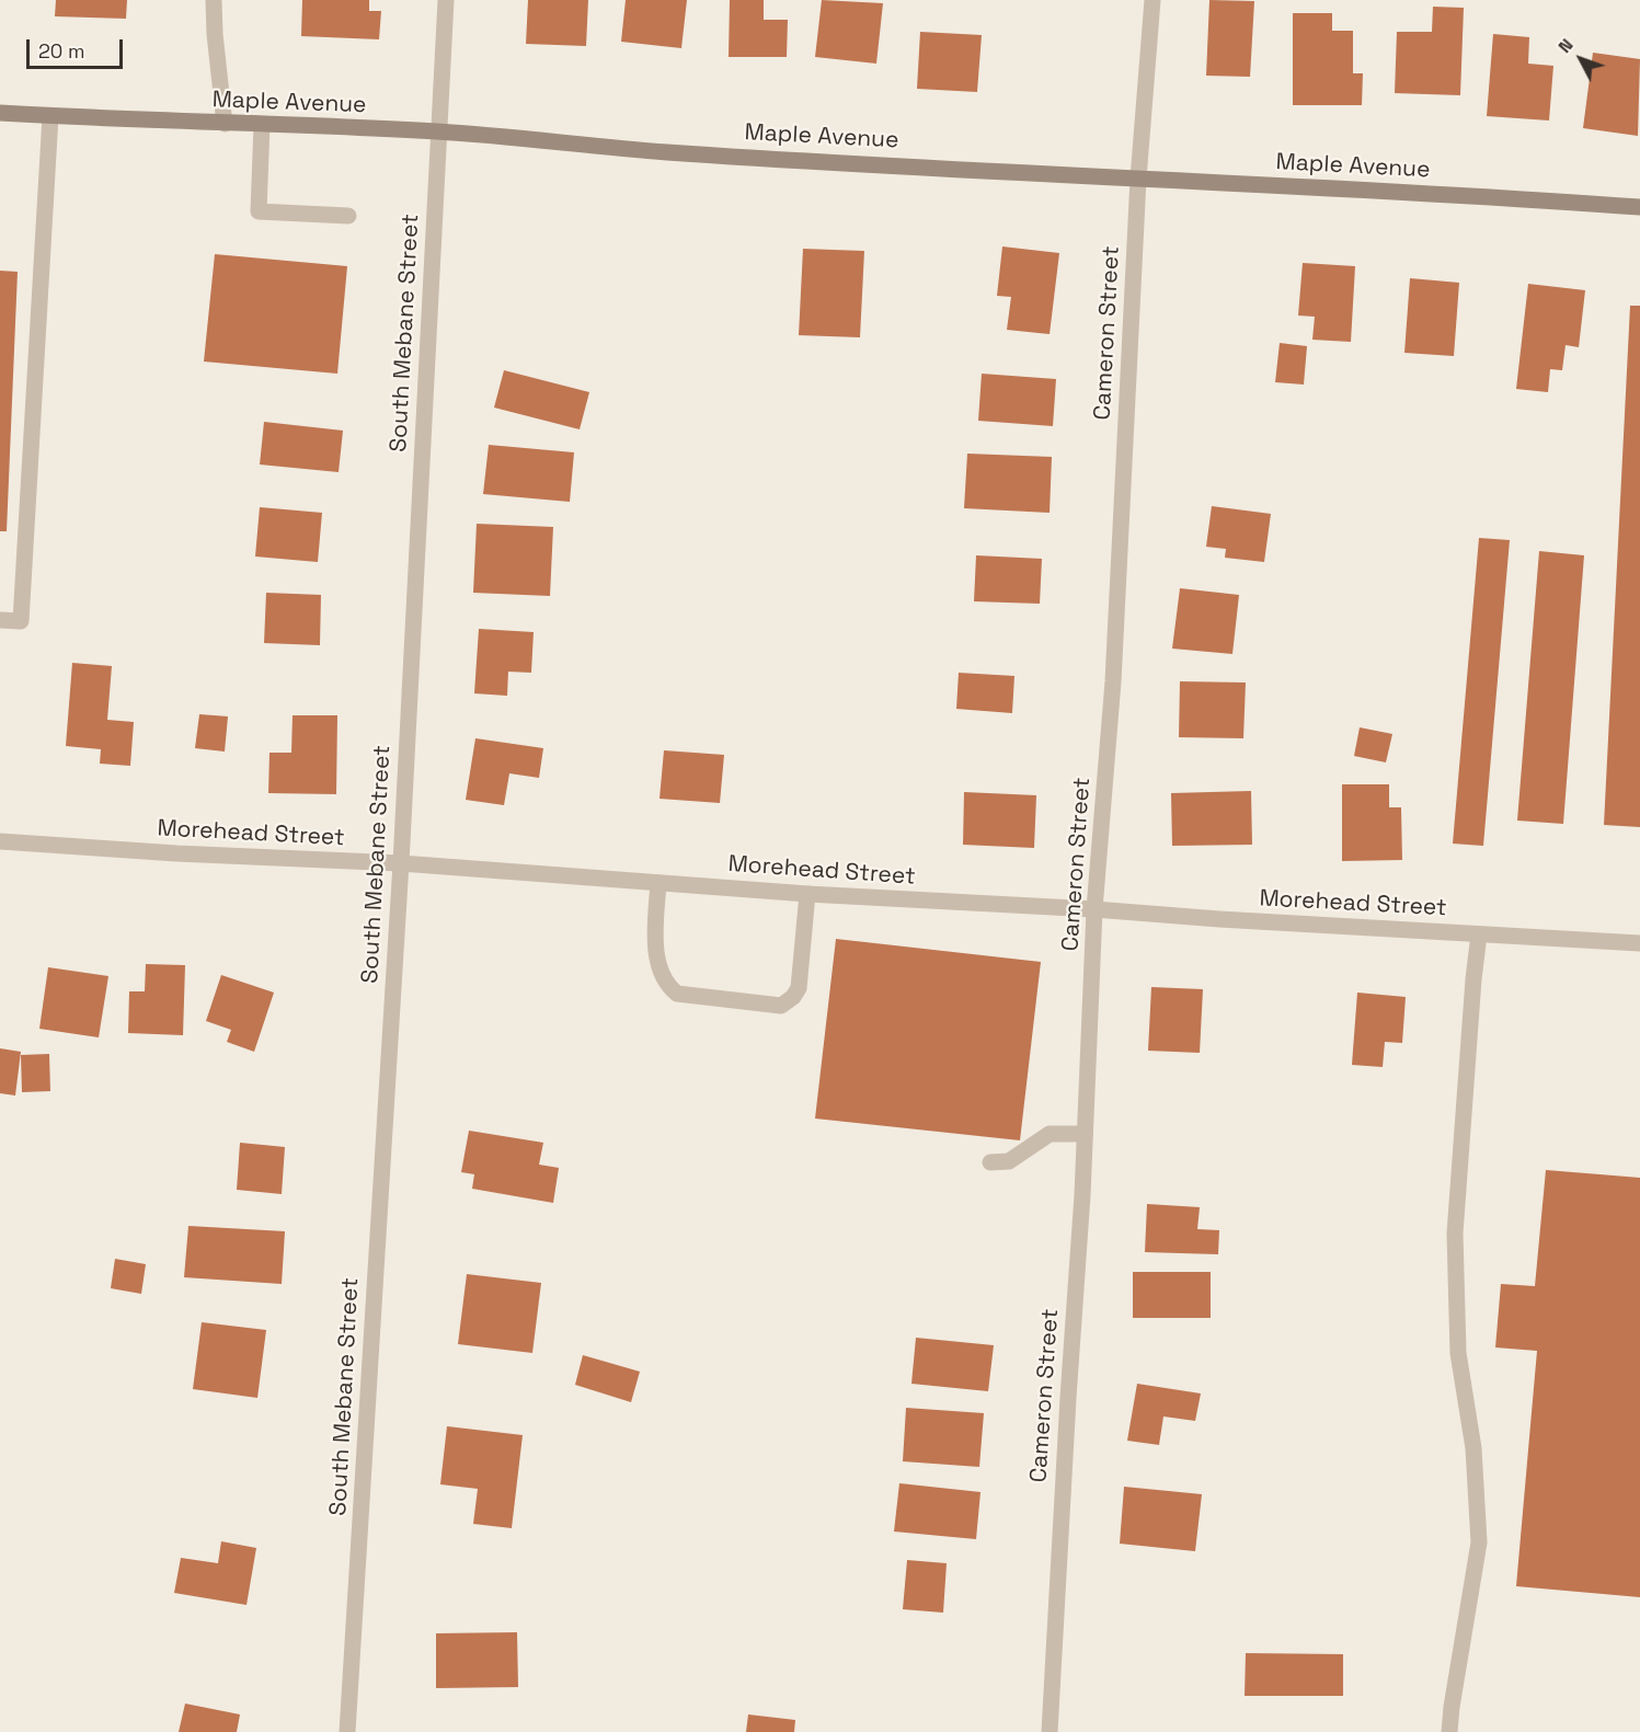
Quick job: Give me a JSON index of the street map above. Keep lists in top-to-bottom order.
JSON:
{
  "streets": {
    "main road": ["Maple Avenue"],
    "street": ["South Mebane Street", "Cameron Street", "Morehead Street"]
  },
  "crossings": [
    ["Maple Avenue", "South Mebane Street"],
    ["Maple Avenue", "Cameron Street"],
    ["South Mebane Street", "Morehead Street"],
    ["Cameron Street", "Morehead Street"]
  ],
  "scale_bar": "20 m",
  "north": "top left"
}
